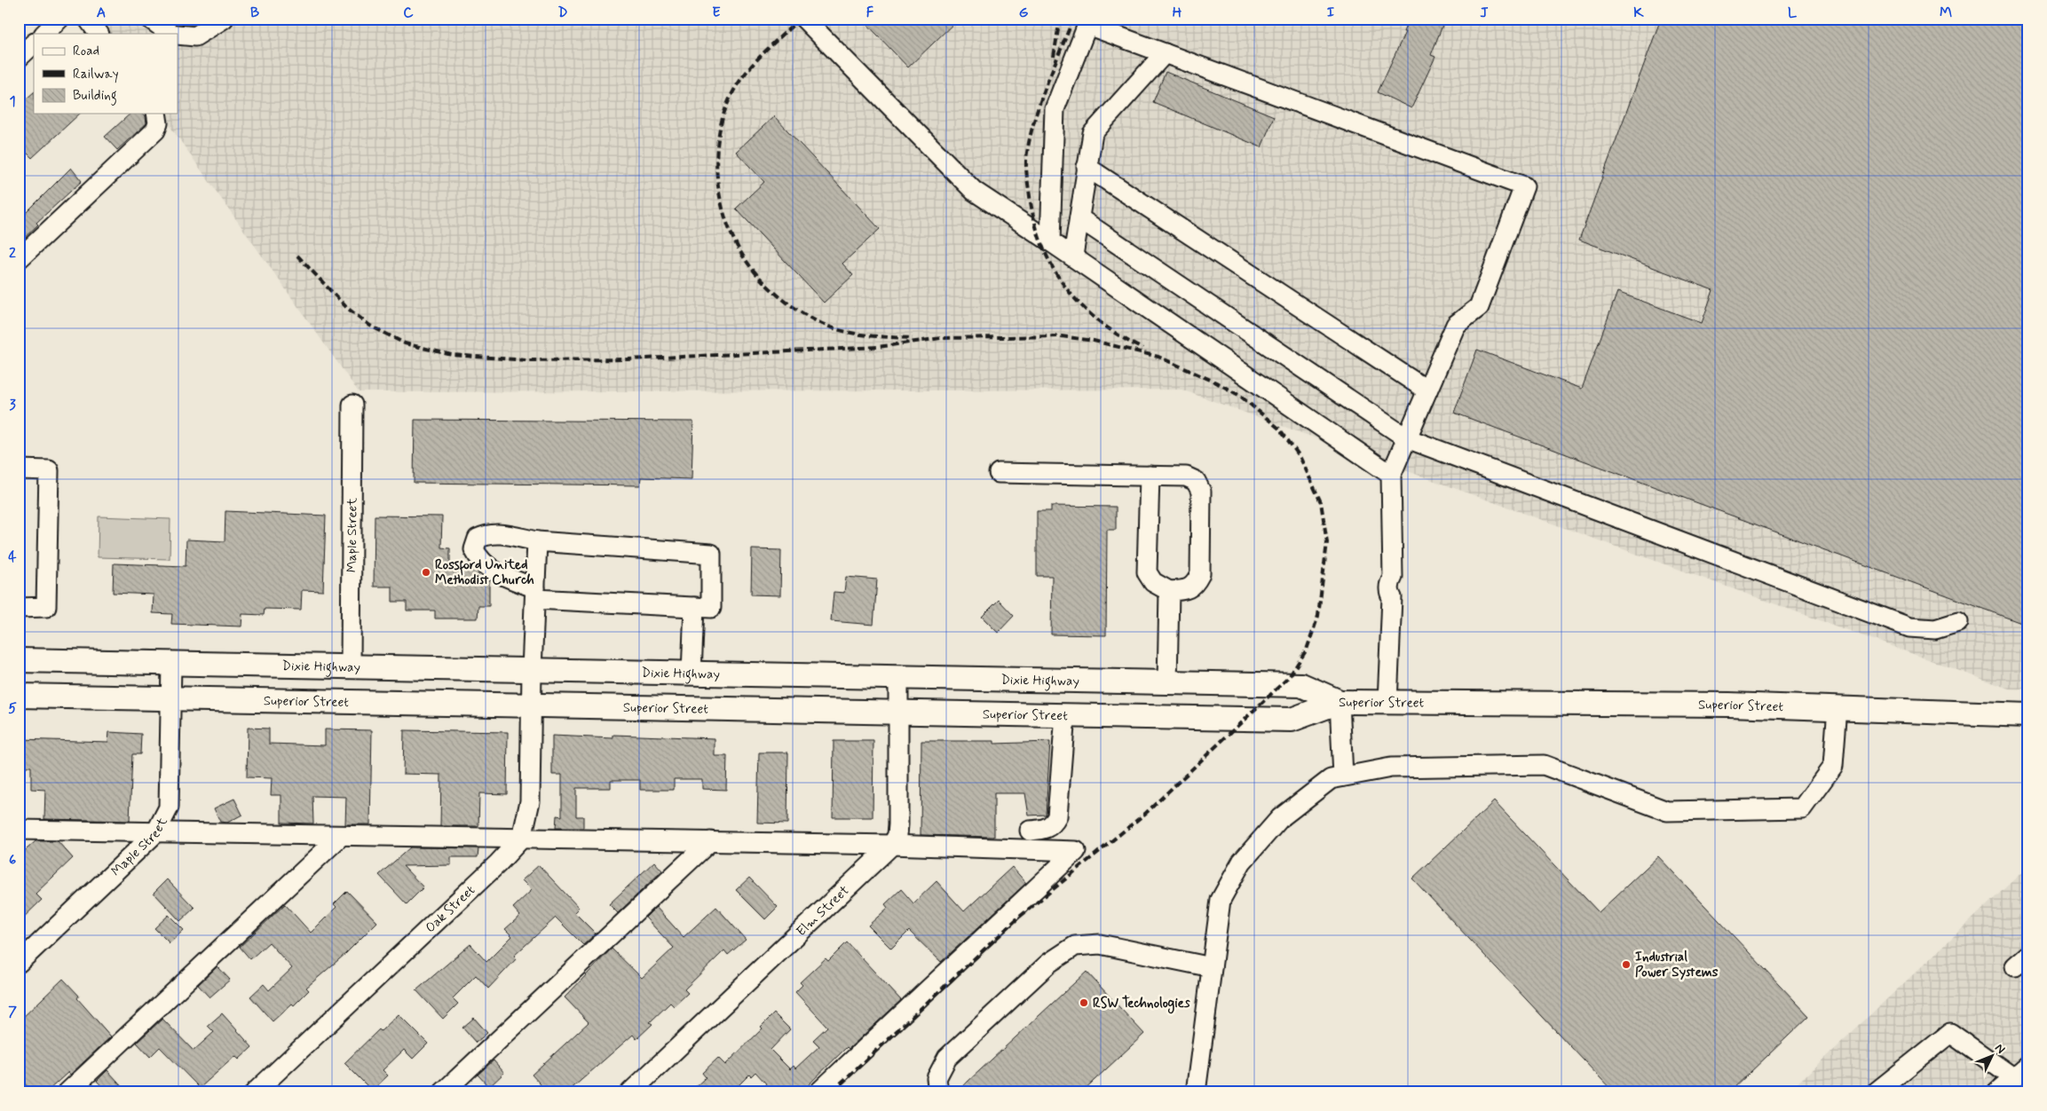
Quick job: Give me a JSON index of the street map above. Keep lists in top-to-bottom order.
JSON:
{
  "streets": {
    "main road": ["Dixie Highway", "Superior Street"],
    "street": ["Maple Street", "Oak Street", "Elm Street"]
  },
  "crossings": [
    ["Maple Street", "Dixie Highway"],
    ["Maple Street", "Superior Street"],
    ["Dixie Highway", "Superior Street"],
    ["Dixie Highway", "Oak Street"],
    ["Dixie Highway", "Elm Street"],
    ["Superior Street", "Oak Street"],
    ["Superior Street", "Elm Street"]
  ],
  "places": ["Rossford United Methodist Church", "Industrial Power Systems", "RSW Technologies"],
  "legend": ["Road", "Railway", "Building"],
  "north": "top right",
  "grid": {
    "columns": [
      "A",
      "B",
      "C",
      "D",
      "E",
      "F",
      "G",
      "H",
      "I",
      "J",
      "K",
      "L",
      "M"
    ],
    "rows": [
      "1",
      "2",
      "3",
      "4",
      "5",
      "6",
      "7"
    ]
  }
}
